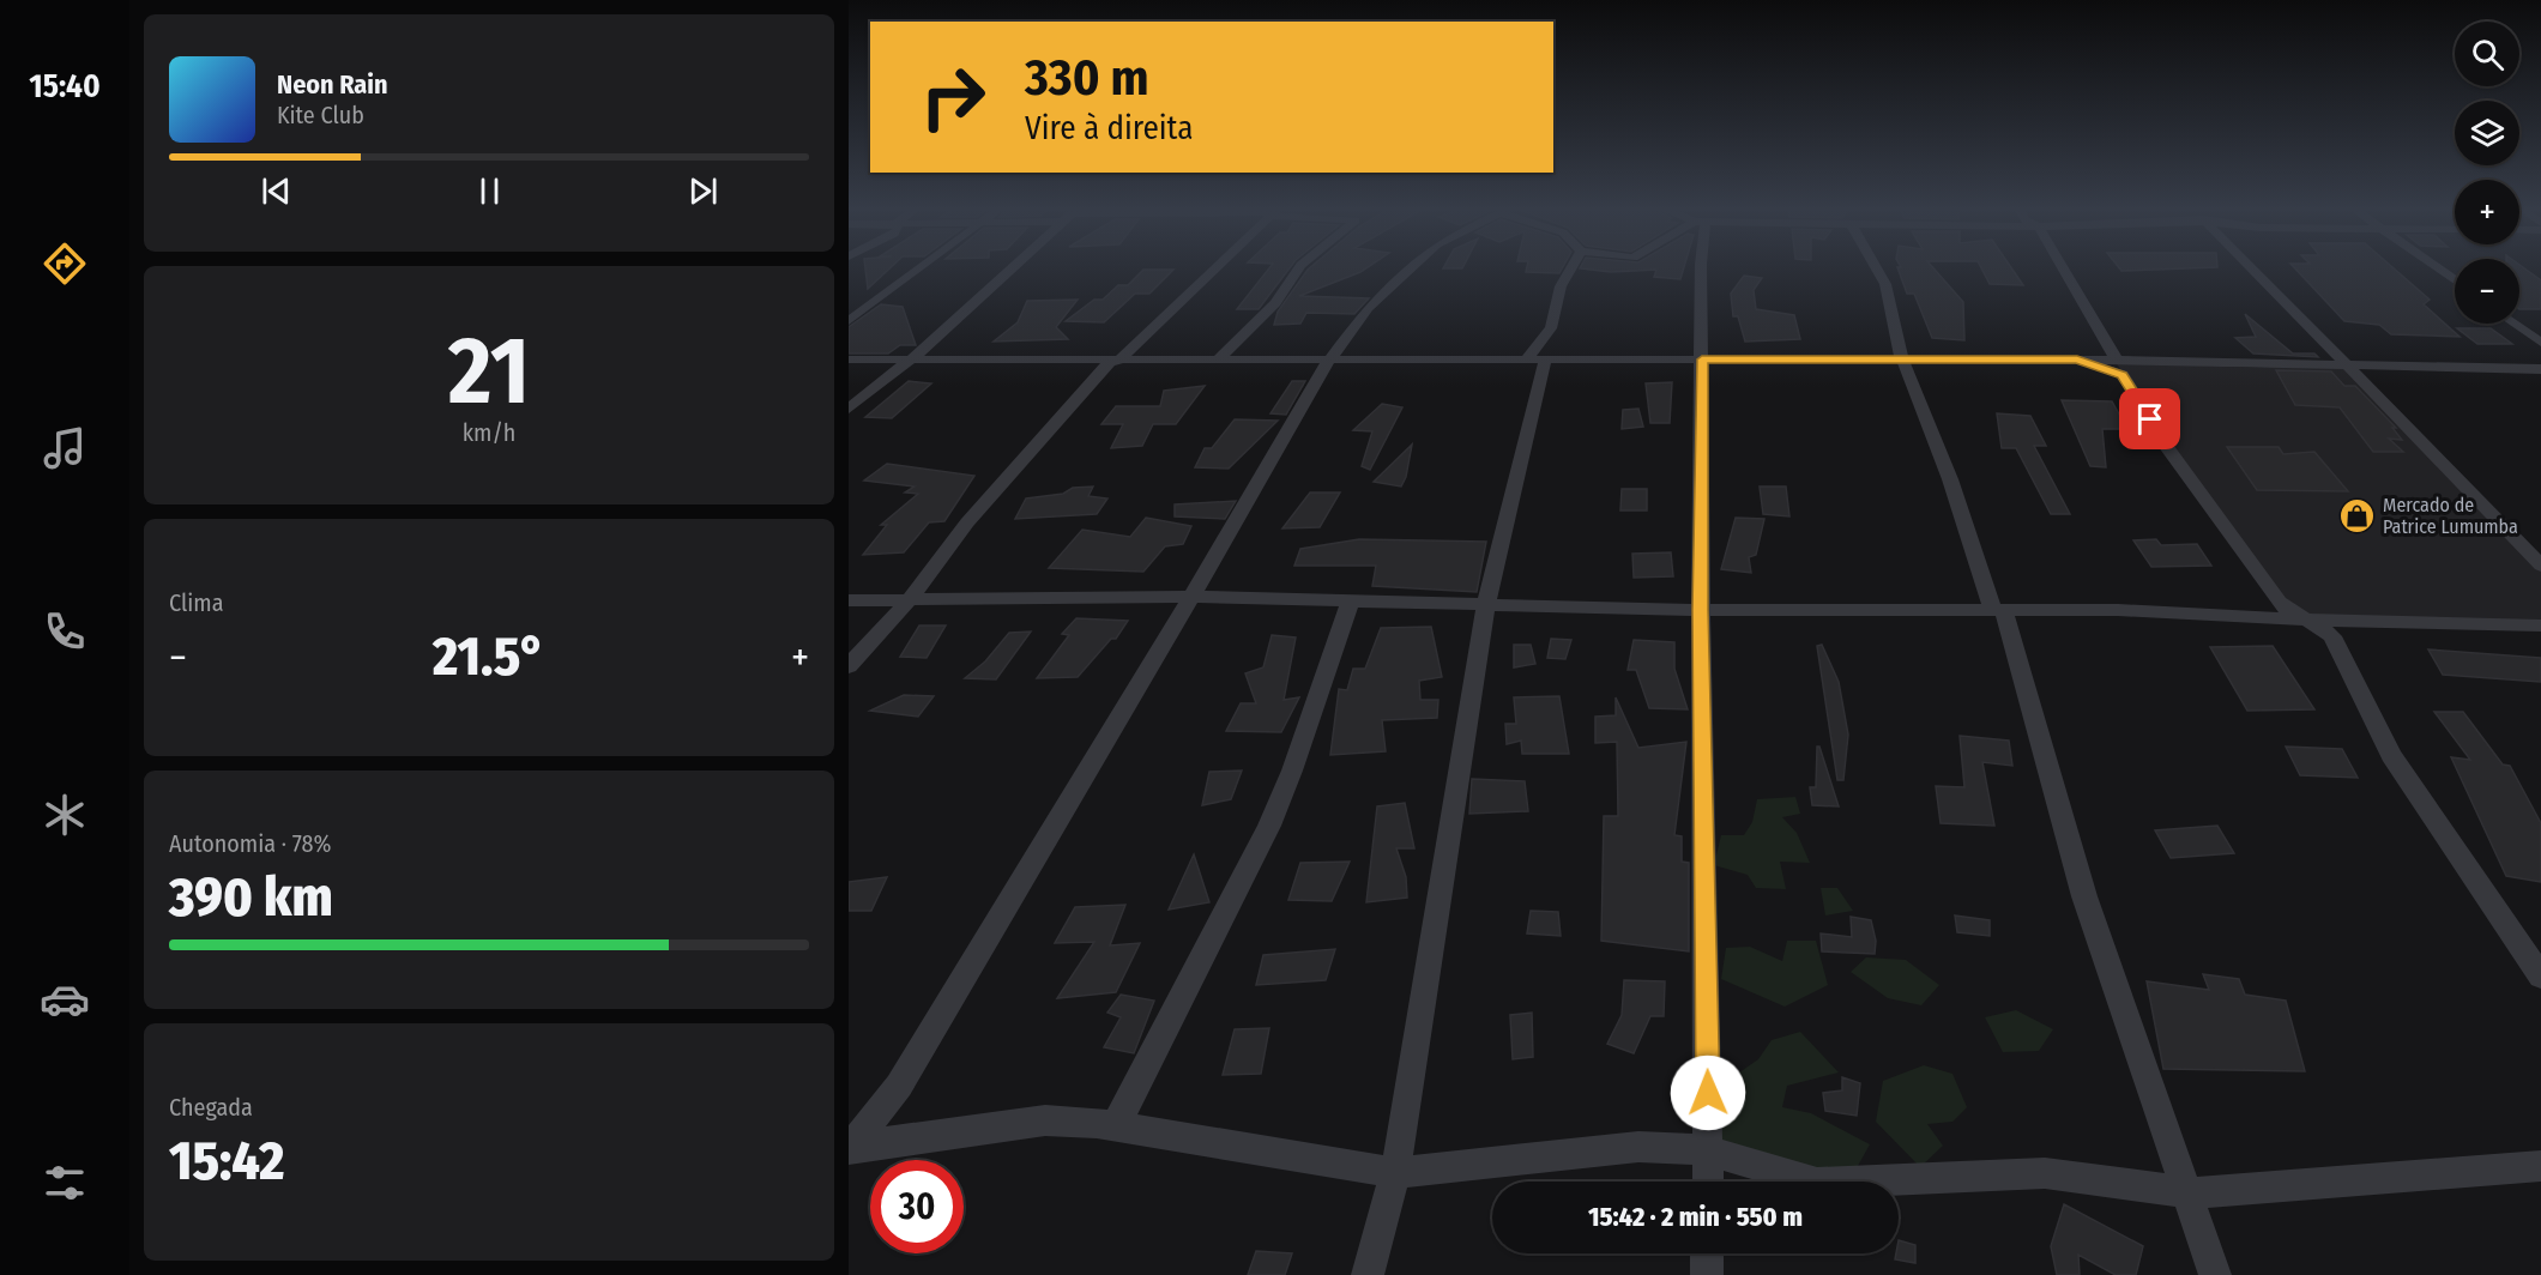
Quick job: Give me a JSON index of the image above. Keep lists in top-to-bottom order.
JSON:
{
  "places": {
    "shop": ["Mercado de Patrice Lumumba"]
  },
  "page": {
    "tabs": "15:40",
    "map_buttons": ["+", "−"],
    "turn": ["330 m", "Vire à direita"],
    "song": ["Neon Rain", "Kite Club"],
    "tile": [
      ["21", "km/h"],
      "Clima",
      ["Autonomia · 78%", "390 km"],
      ["Chegada", "15:42"]
    ],
    "heat": ["−", "21.5°", "+"],
    "limit": "30",
    "trip": "15:42 · 2 min · 550 m"
  }
}
